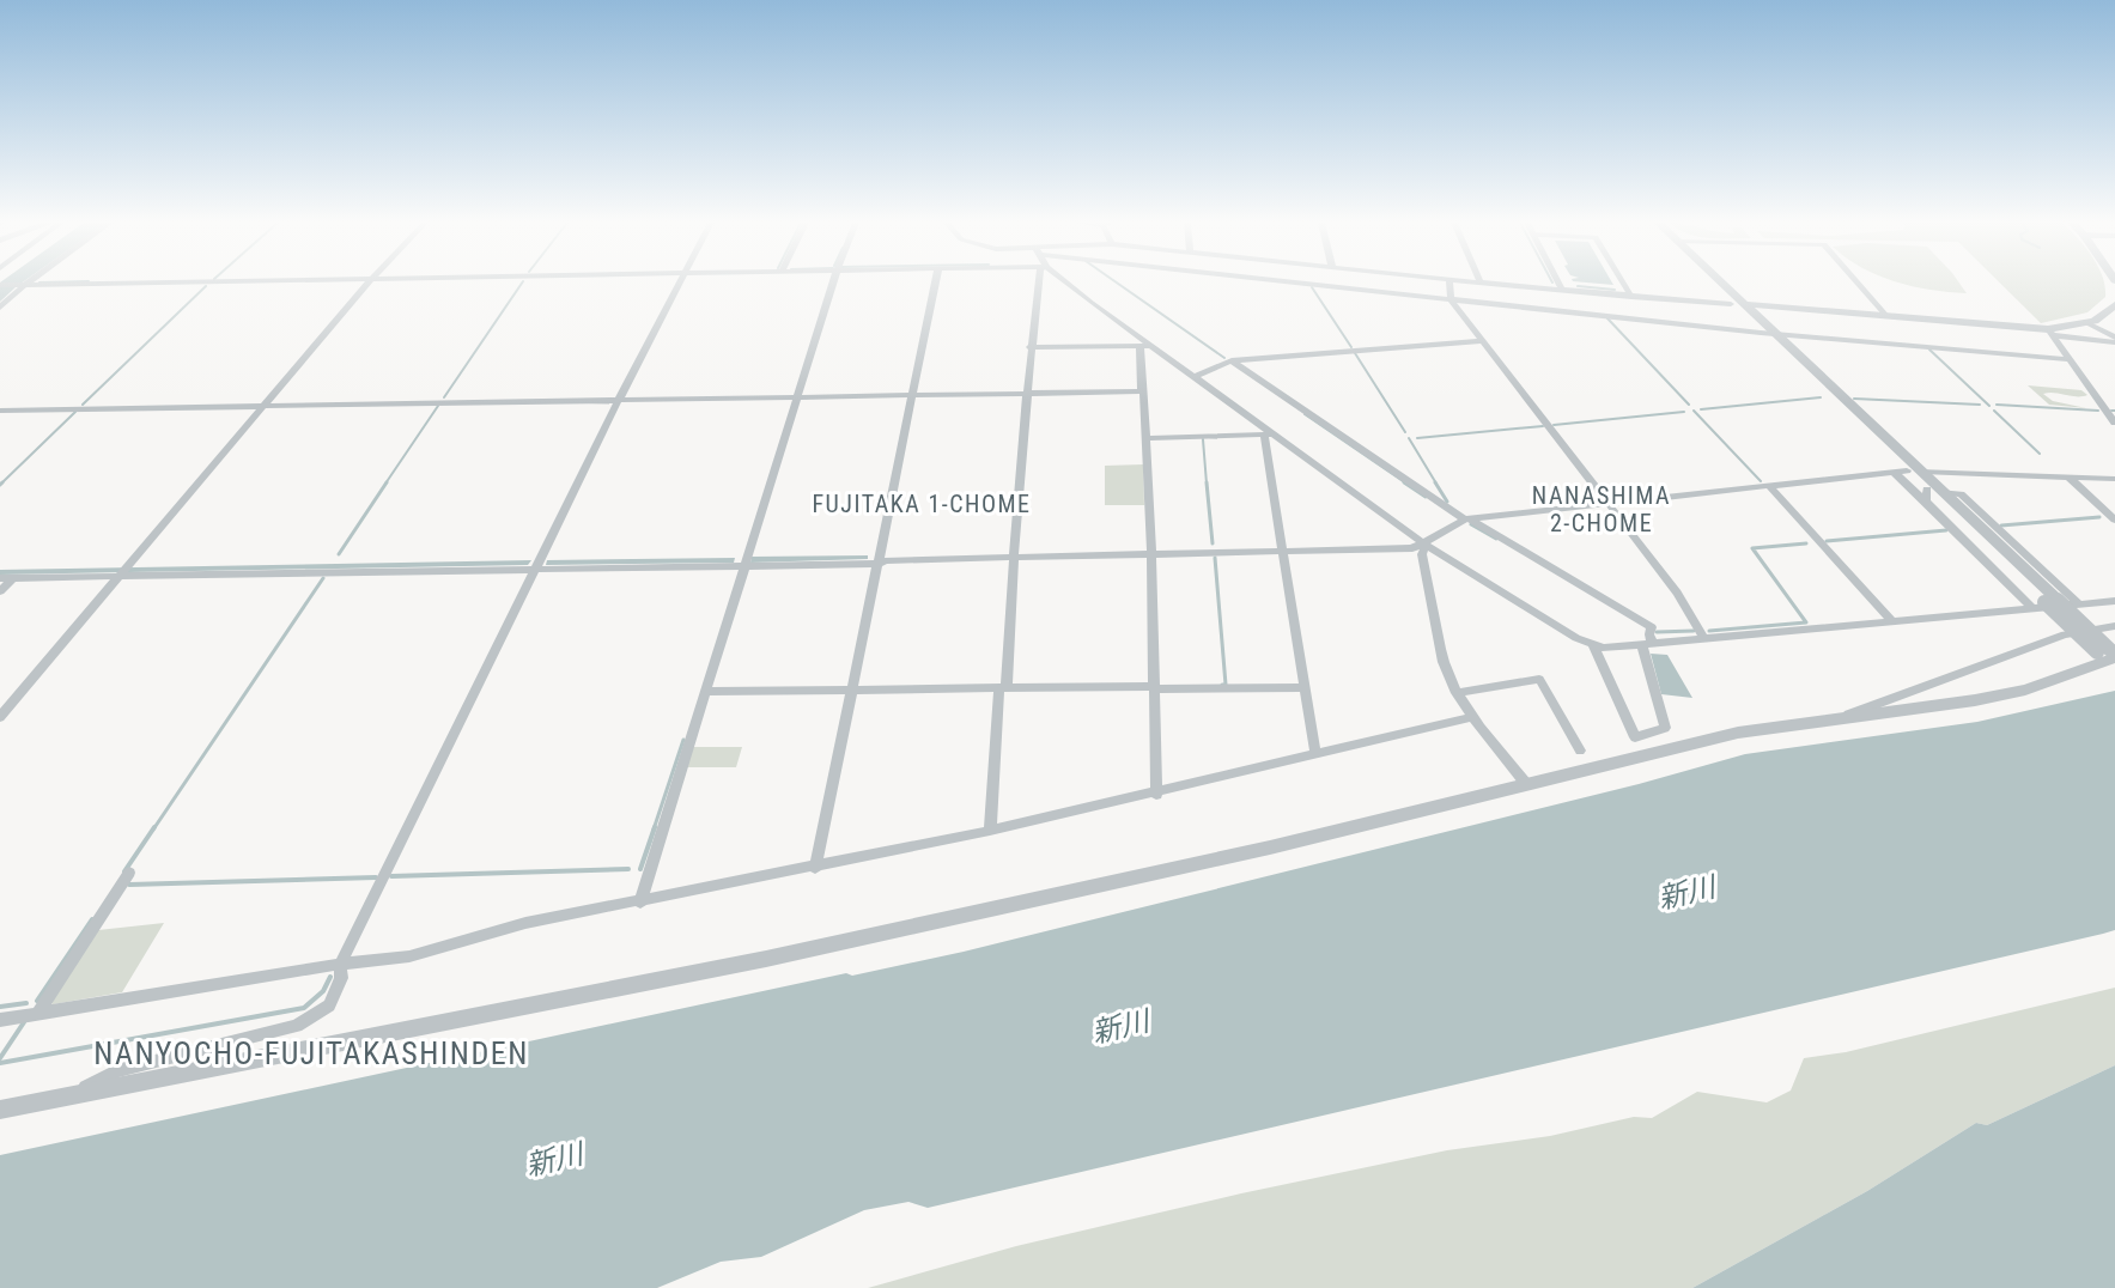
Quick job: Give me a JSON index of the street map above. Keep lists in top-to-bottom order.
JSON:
{
  "districts": ["NANASHIMA 2-CHOME", "FUJITAKA 1-CHOME", "NANYOCHO-FUJITAKASHINDEN"],
  "water": ["新川"]
}
